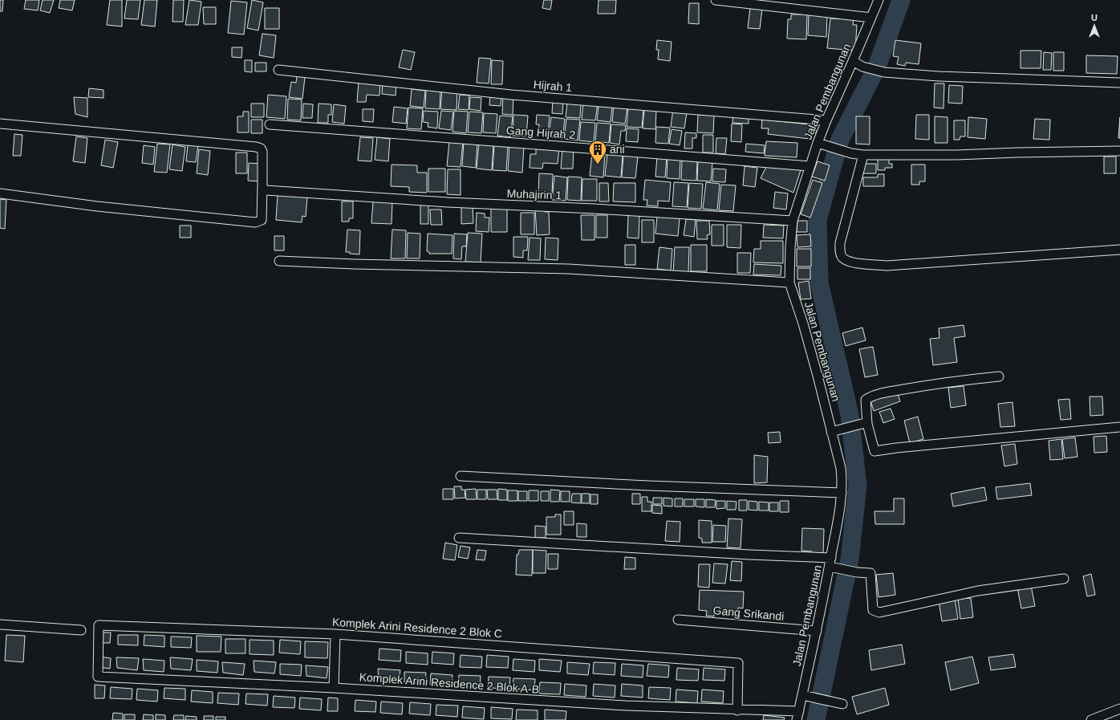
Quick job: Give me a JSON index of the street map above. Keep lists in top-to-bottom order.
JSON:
{
  "streets": {
    "street": [
      "Hijrah 1",
      "Jalan Pembangunan",
      "Gang Hijrah 2",
      "Muhajirin 1",
      "Gang Srikandi",
      "Komplek Arini Residence 2 Blok C",
      "Komplek Arini Residence 2 Blok A-B"
    ]
  },
  "crossings": [
    ["Hijrah 1", "Jalan Pembangunan"],
    ["Jalan Pembangunan", "Gang Hijrah 2"],
    ["Jalan Pembangunan", "Muhajirin 1"],
    ["Jalan Pembangunan", "Gang Srikandi"],
    ["Jalan Pembangunan", "Komplek Arini Residence 2 Blok A-B"],
    ["Komplek Arini Residence 2 Blok C", "Komplek Arini Residence 2 Blok A-B"]
  ],
  "places": {
    "building": ["ani"]
  },
  "north": "top"
}
